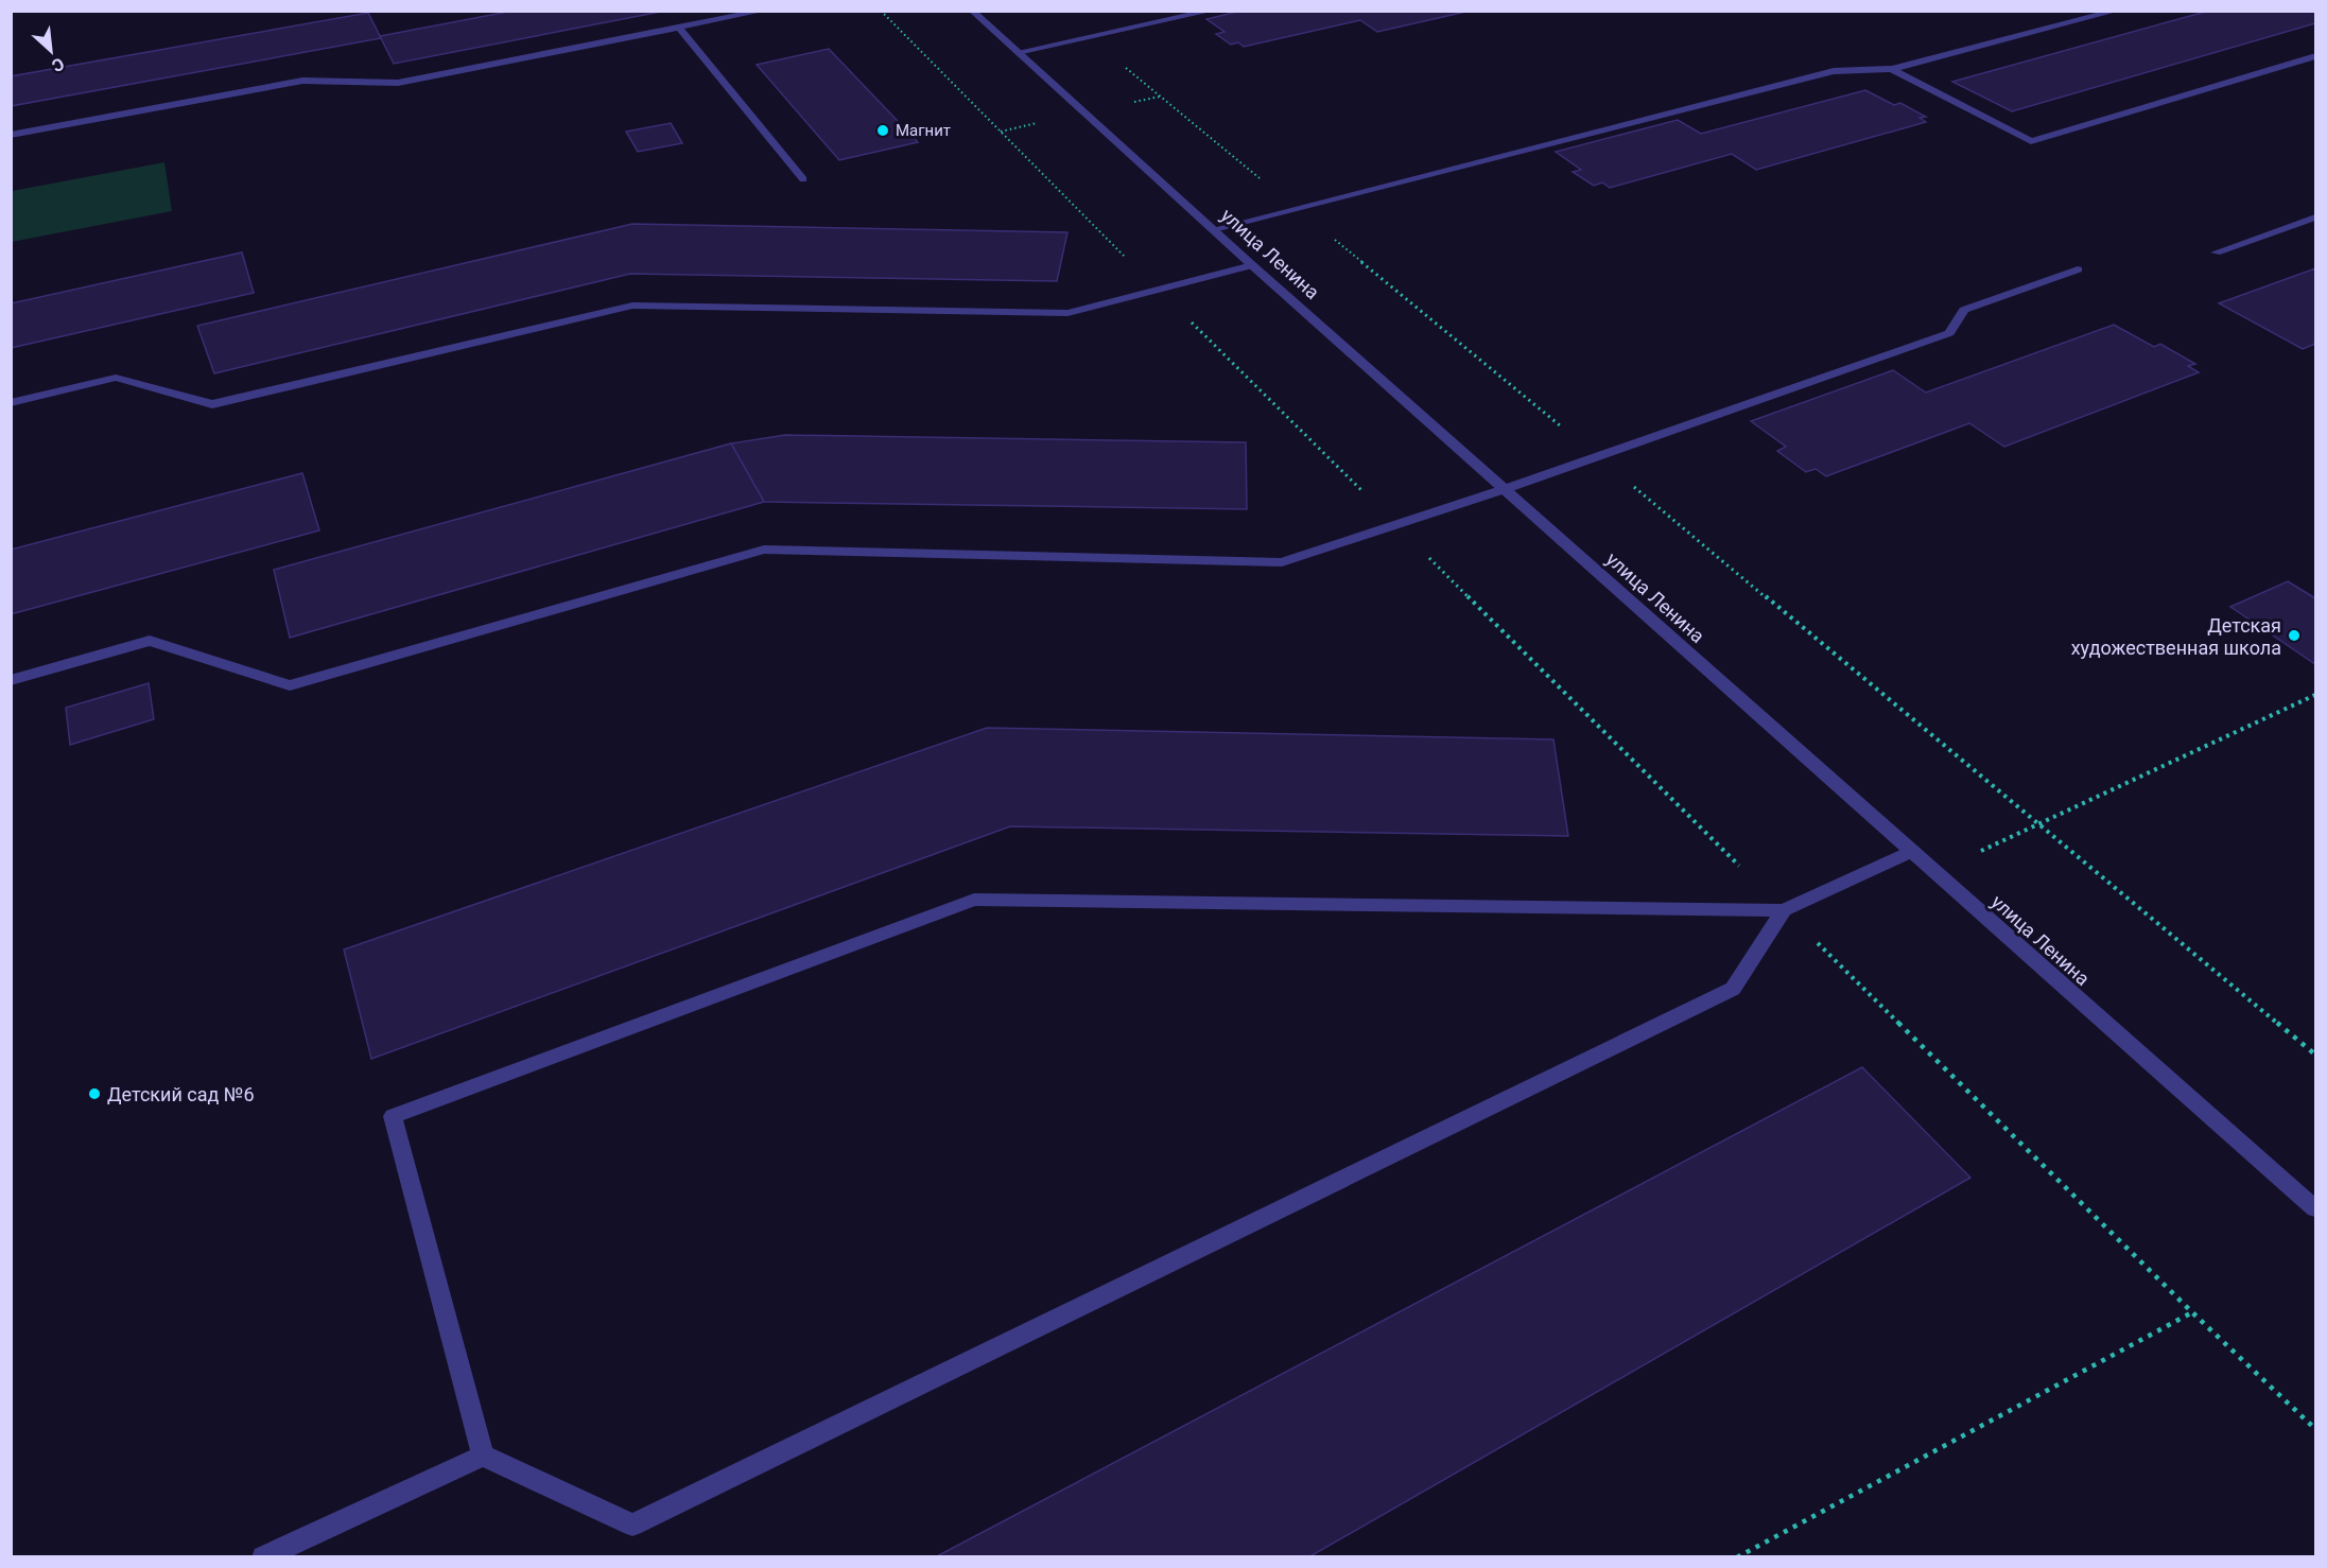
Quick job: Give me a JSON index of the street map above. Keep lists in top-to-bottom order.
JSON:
{
  "streets": {
    "street": ["улица Ленина"]
  },
  "places": ["Магнит", "Детская художественная школа", "Детский сад №6"],
  "north": "bottom right"
}
